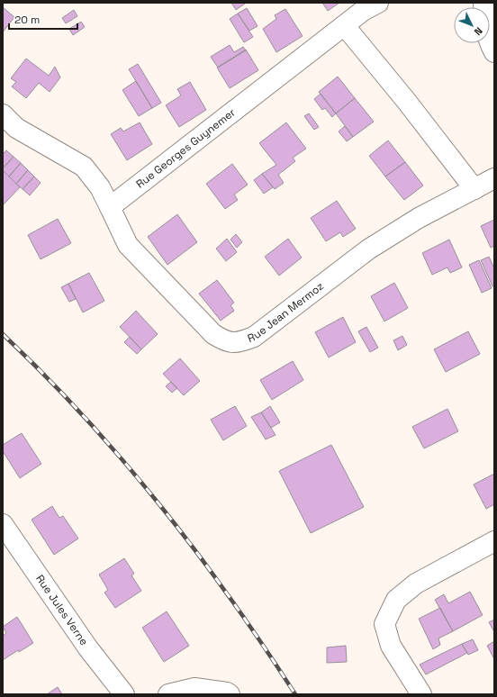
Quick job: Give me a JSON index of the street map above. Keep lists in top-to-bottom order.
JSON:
{
  "streets": {
    "street": ["Rue Georges Guynemer", "Rue Jean Mermoz", "Rue Jules Verne"]
  },
  "crossings": [
    ["Rue Georges Guynemer", "Rue Jean Mermoz"]
  ],
  "scale_bar": "20 m",
  "north": "bottom right"
}
